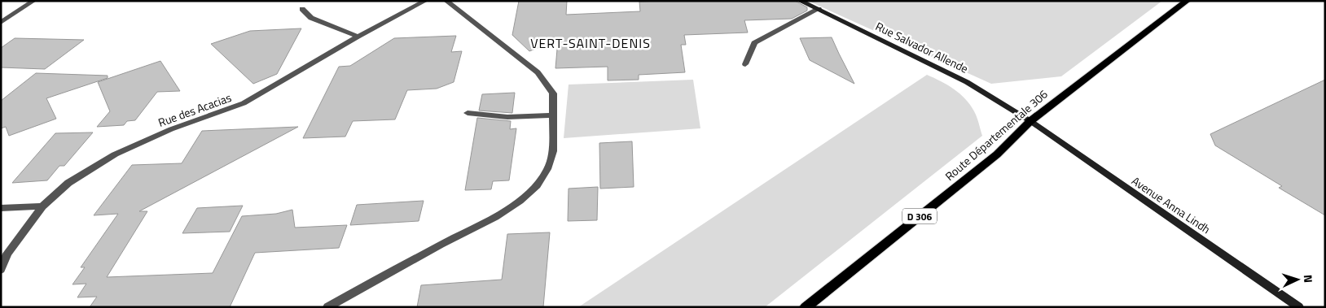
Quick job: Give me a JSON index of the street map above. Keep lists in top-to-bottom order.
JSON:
{
  "streets": {
    "main road": ["Route Départementale 306", "D 306"],
    "street": ["Rue Salvador Allende", "Rue des Acacias", "Avenue Anna Lindh"]
  },
  "crossings": [
    ["Rue Salvador Allende", "Route Départementale 306"],
    ["Rue Salvador Allende", "Avenue Anna Lindh"],
    ["Route Départementale 306", "Avenue Anna Lindh"]
  ],
  "districts": ["VERT-SAINT-DENIS"],
  "north": "right"
}
